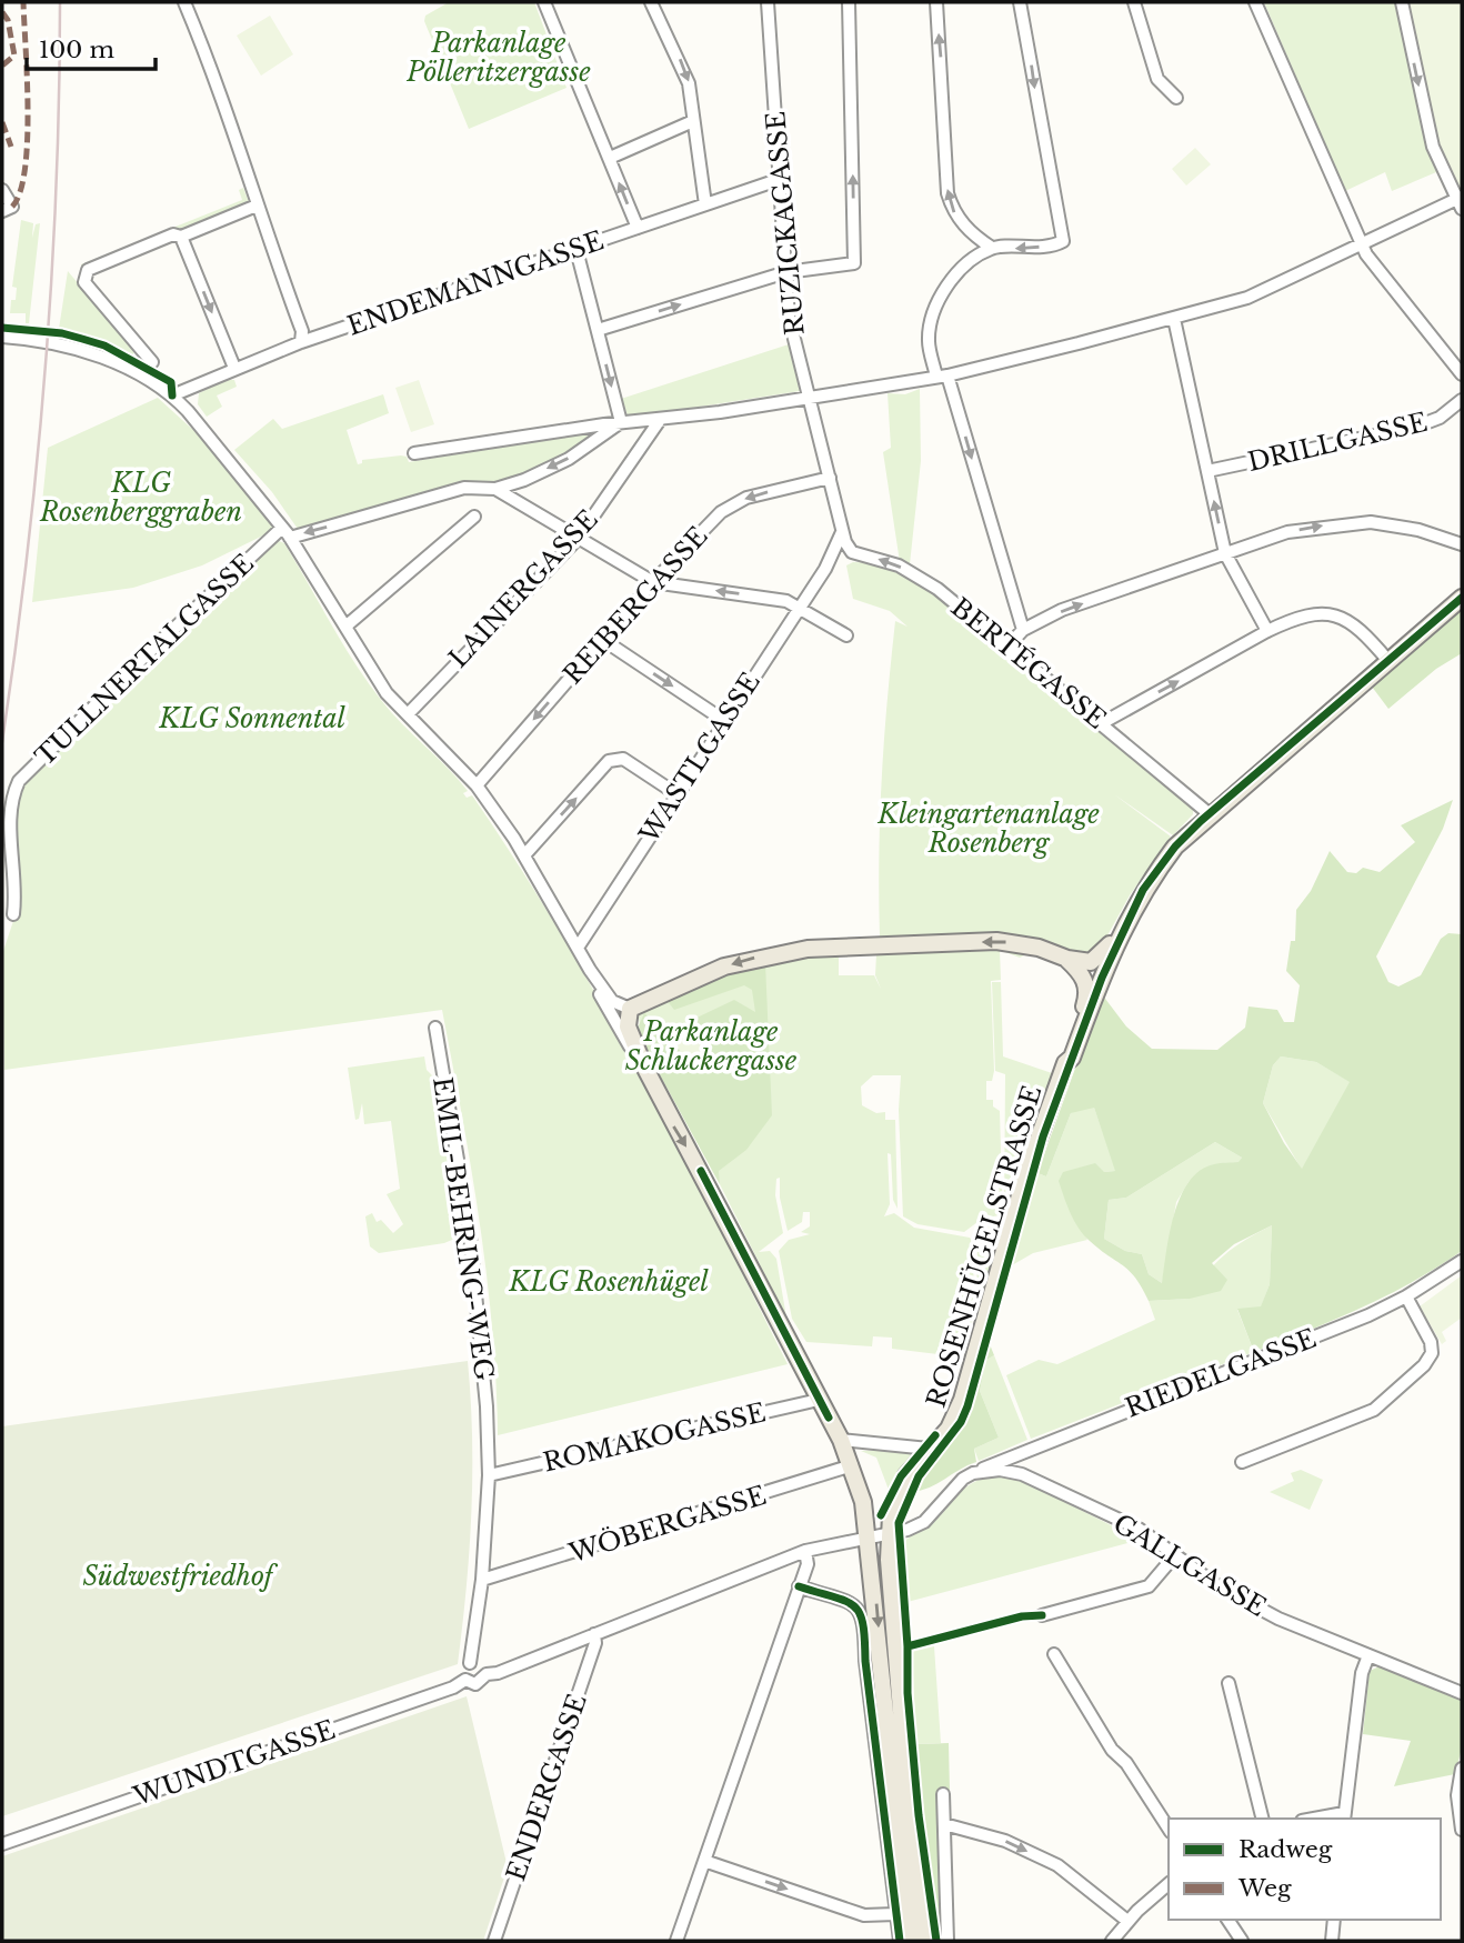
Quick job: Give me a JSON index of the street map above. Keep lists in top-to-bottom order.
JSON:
{
  "streets": {
    "main road": ["ROSENHÜGELSTRASSE"],
    "street": [
      "RUZICKAGASSE",
      "ENDEMANNGASSE",
      "DRILLGASSE",
      "LAINERGASSE",
      "REIBERGASSE",
      "TULLNERTALGASSE",
      "BERTÉGASSE",
      "WASTLGASSE",
      "EMIL-BEHRING-WEG",
      "RIEDELGASSE",
      "ROMAKOGASSE",
      "WÖBERGASSE",
      "GALLGASSE",
      "WUNDTGASSE",
      "ENDERGASSE"
    ]
  },
  "crossings": [
    ["RUZICKAGASSE", "ENDEMANNGASSE"],
    ["RUZICKAGASSE", "REIBERGASSE"],
    ["RUZICKAGASSE", "WASTLGASSE"],
    ["BERTÉGASSE", "WASTLGASSE"],
    ["BERTÉGASSE", "ROSENHÜGELSTRASSE"],
    ["EMIL-BEHRING-WEG", "ROMAKOGASSE"],
    ["EMIL-BEHRING-WEG", "WÖBERGASSE"],
    ["EMIL-BEHRING-WEG", "WUNDTGASSE"],
    ["RIEDELGASSE", "GALLGASSE"]
  ],
  "one_way": ["REIBERGASSE", "BERTÉGASSE"],
  "parks": [
    "Parkanlage Pölleritzergasse",
    "KLG Rosenberggraben",
    "KLG Sonnental",
    "Kleingartenanlage Rosenberg",
    "Parkanlage Schluckergasse",
    "KLG Rosenhügel",
    "Südwestfriedhof"
  ],
  "legend": ["Radweg", "Weg"],
  "scale_bar": "100 m"
}
